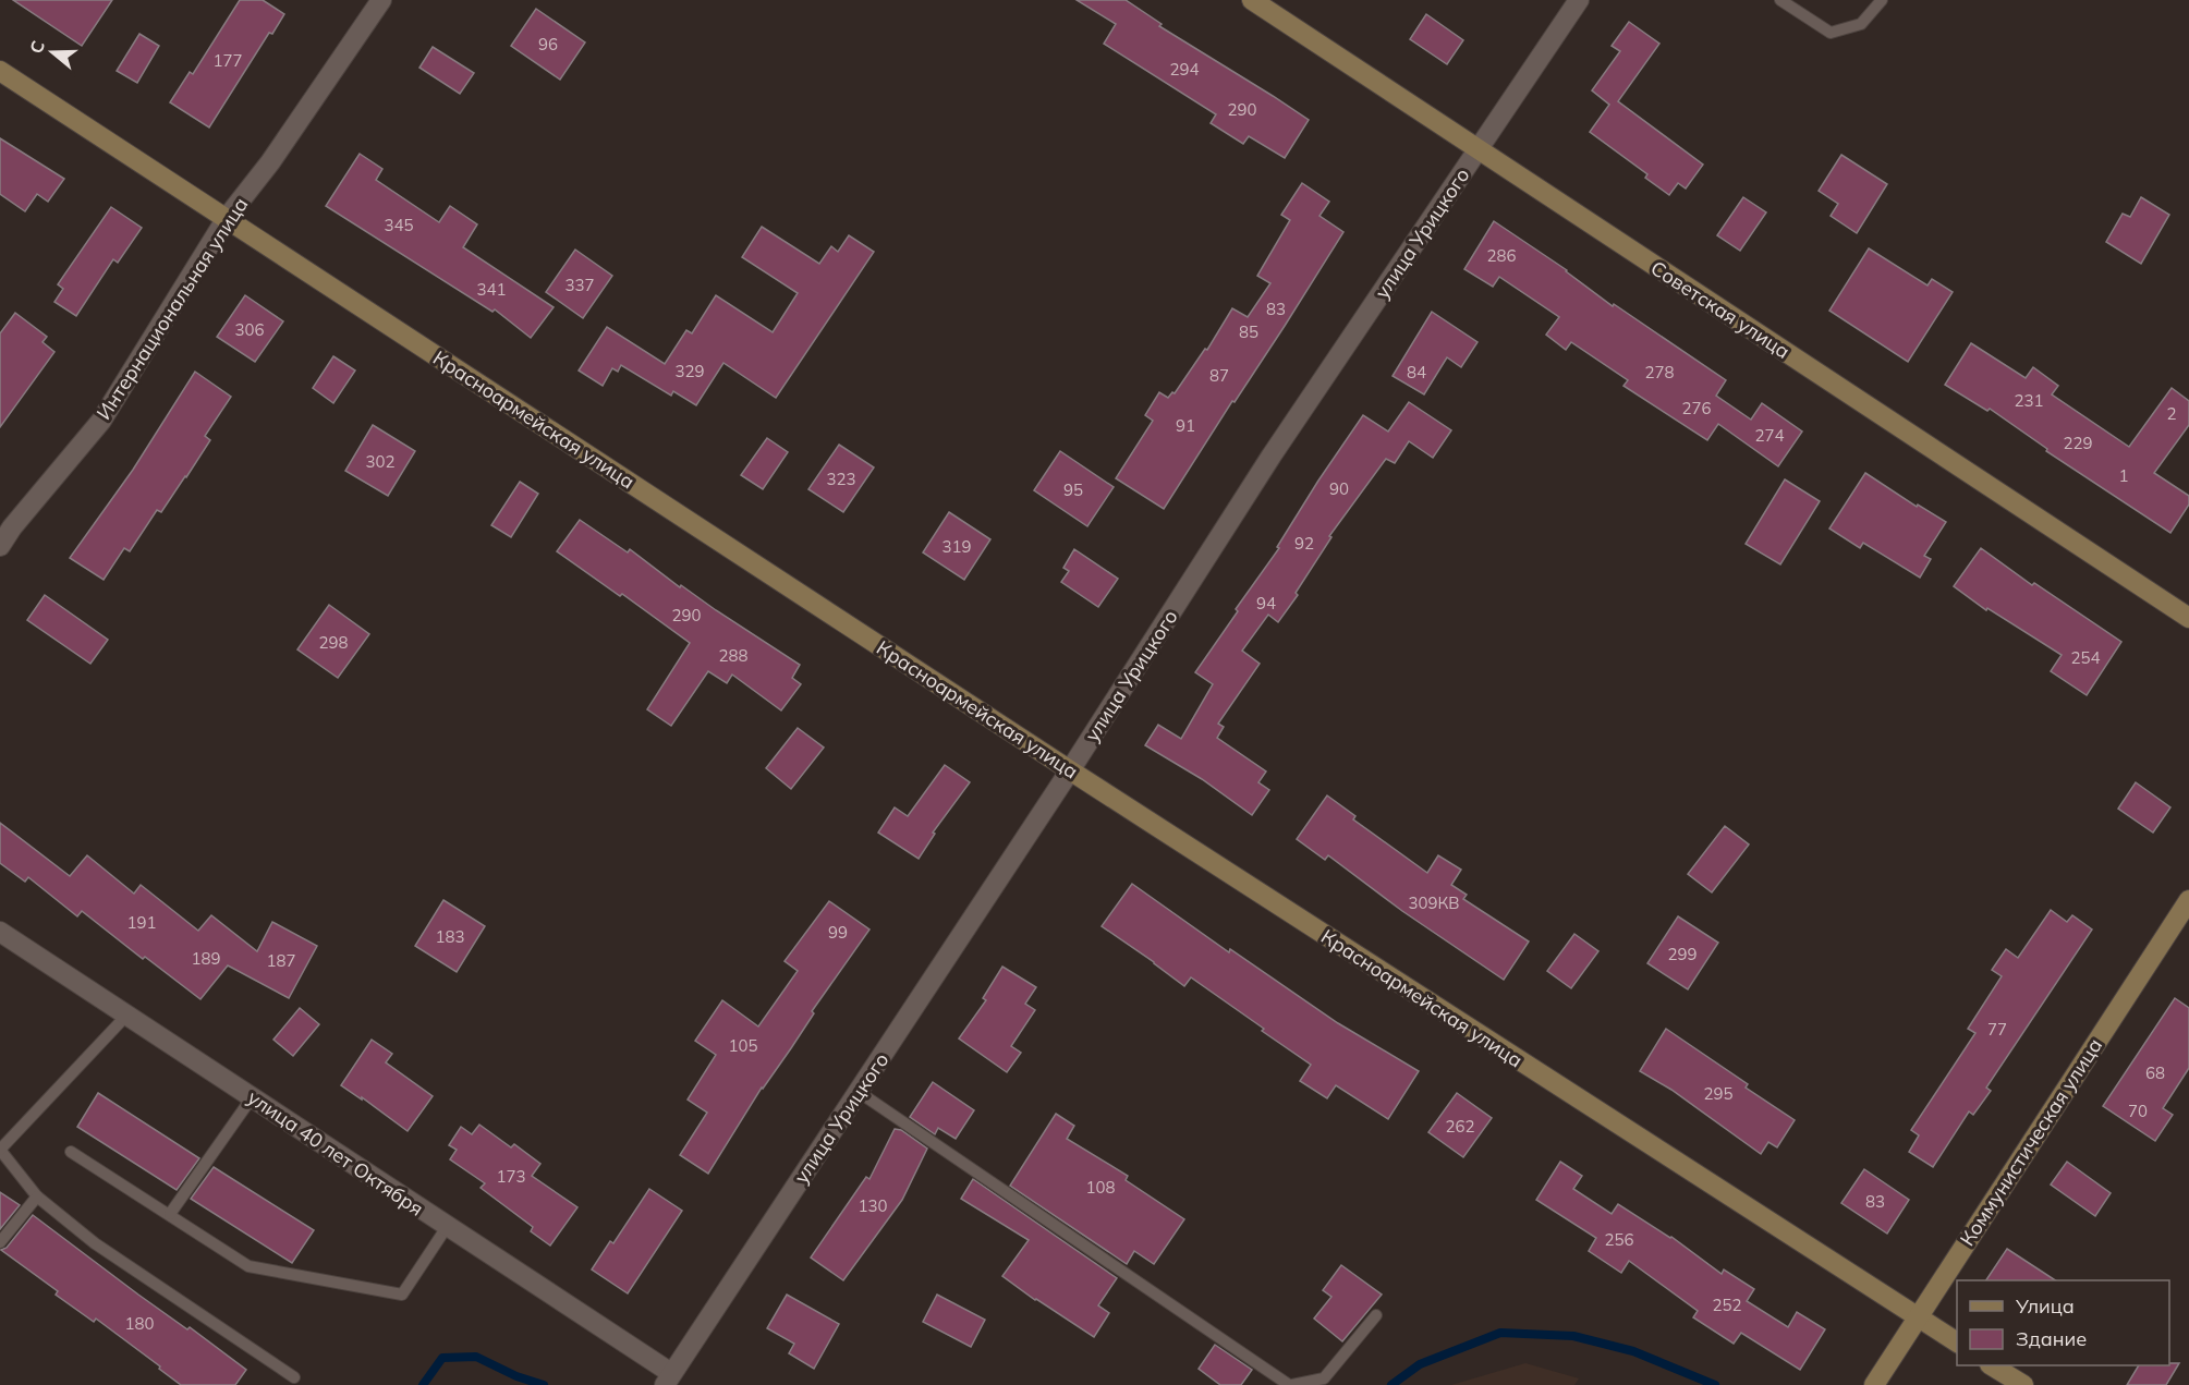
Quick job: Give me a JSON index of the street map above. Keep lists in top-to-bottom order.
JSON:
{
  "streets": {
    "street": [
      "улица Урицкого",
      "Интернациональная улица",
      "Советская улица",
      "Красноармейская улица",
      "Коммунистическая улица",
      "улица 40 лет Октября"
    ]
  },
  "crossings": [
    ["улица Урицкого", "Советская улица"],
    ["улица Урицкого", "Красноармейская улица"],
    ["улица Урицкого", "улица 40 лет Октября"],
    ["Интернациональная улица", "Красноармейская улица"],
    ["Красноармейская улица", "Коммунистическая улица"]
  ],
  "house_numbers": [
    "96",
    "177",
    "294",
    "290",
    "345",
    "286",
    "337",
    "341",
    "83",
    "306",
    "85",
    "329",
    "84",
    "278",
    "87",
    "231",
    "276",
    "2",
    "91",
    "274",
    "229",
    "302",
    "1",
    "323",
    "90",
    "95",
    "92",
    "319",
    "94",
    "290",
    "298",
    "288",
    "254",
    "309КВ",
    "191",
    "99",
    "183",
    "299",
    "189",
    "187",
    "77",
    "105",
    "68",
    "295",
    "70",
    "262",
    "173",
    "108",
    "83",
    "130",
    "256",
    "252",
    "180"
  ],
  "legend": ["Улица", "Здание"],
  "north": "left"
}
